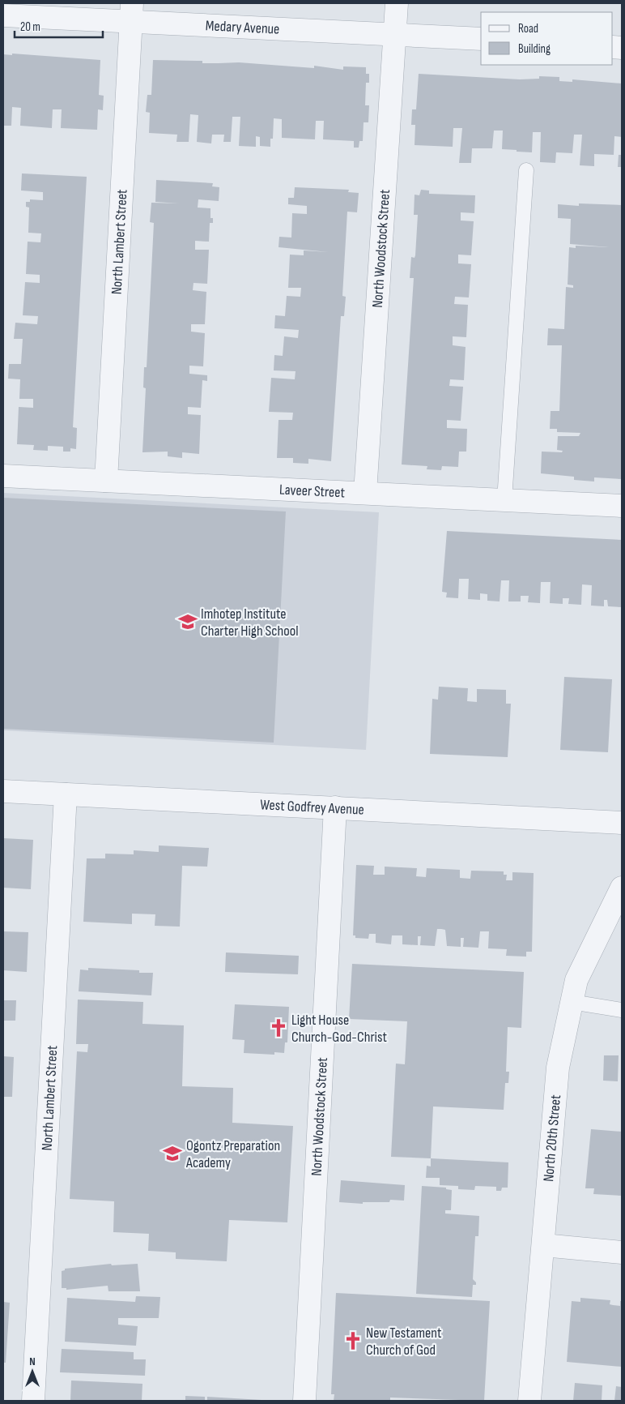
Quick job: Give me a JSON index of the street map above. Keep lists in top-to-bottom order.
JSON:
{
  "streets": {
    "street": [
      "Medary Avenue",
      "North Lambert Street",
      "North Woodstock Street",
      "Laveer Street",
      "West Godfrey Avenue",
      "North 20th Street"
    ]
  },
  "crossings": [
    ["Medary Avenue", "North Lambert Street"],
    ["Medary Avenue", "North Woodstock Street"],
    ["North Lambert Street", "Laveer Street"],
    ["North Lambert Street", "West Godfrey Avenue"],
    ["North Woodstock Street", "Laveer Street"],
    ["North Woodstock Street", "West Godfrey Avenue"]
  ],
  "places": {
    "school or university": ["Imhotep Institute Charter High School", "Ogontz Preparation Academy"],
    "church": ["Light House Church-God-Christ", "New Testament Church of God"]
  },
  "legend": ["Road", "Building"],
  "scale_bar": "20 m",
  "north": "top"
}
